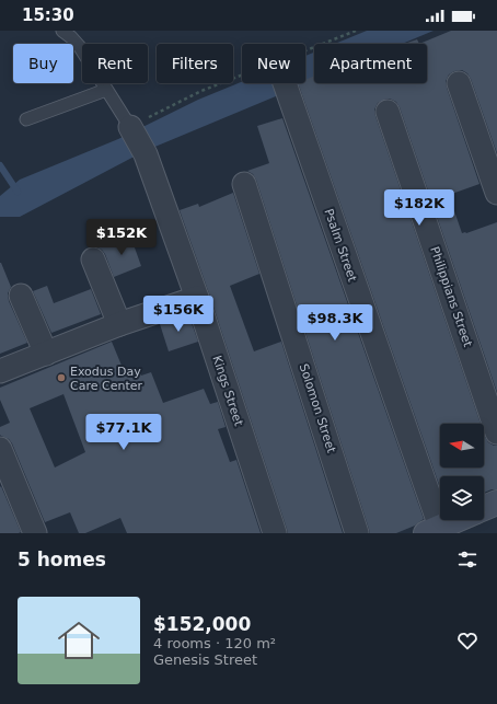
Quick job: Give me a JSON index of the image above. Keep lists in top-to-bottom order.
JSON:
{
  "streets": {
    "street": [
      "Psalm Street",
      "Philippians Street",
      "Kings Street",
      "Solomon Street"
    ]
  },
  "places": ["Exodus Day Care Center"],
  "north": "left",
  "page": {
    "status": "15:30",
    "chip": [
      "Buy",
      "Rent",
      "Filters",
      "New",
      "Apartment"
    ],
    "price": [
      "$182K",
      "$152K",
      "$156K",
      "$98.3K",
      "$77.1K"
    ],
    "heading": "5 homes",
    "list": [
      {
        "name": "$152,000",
        "note": "4 rooms · 120 m² · Genesis Street"
      }
    ]
  }
}
